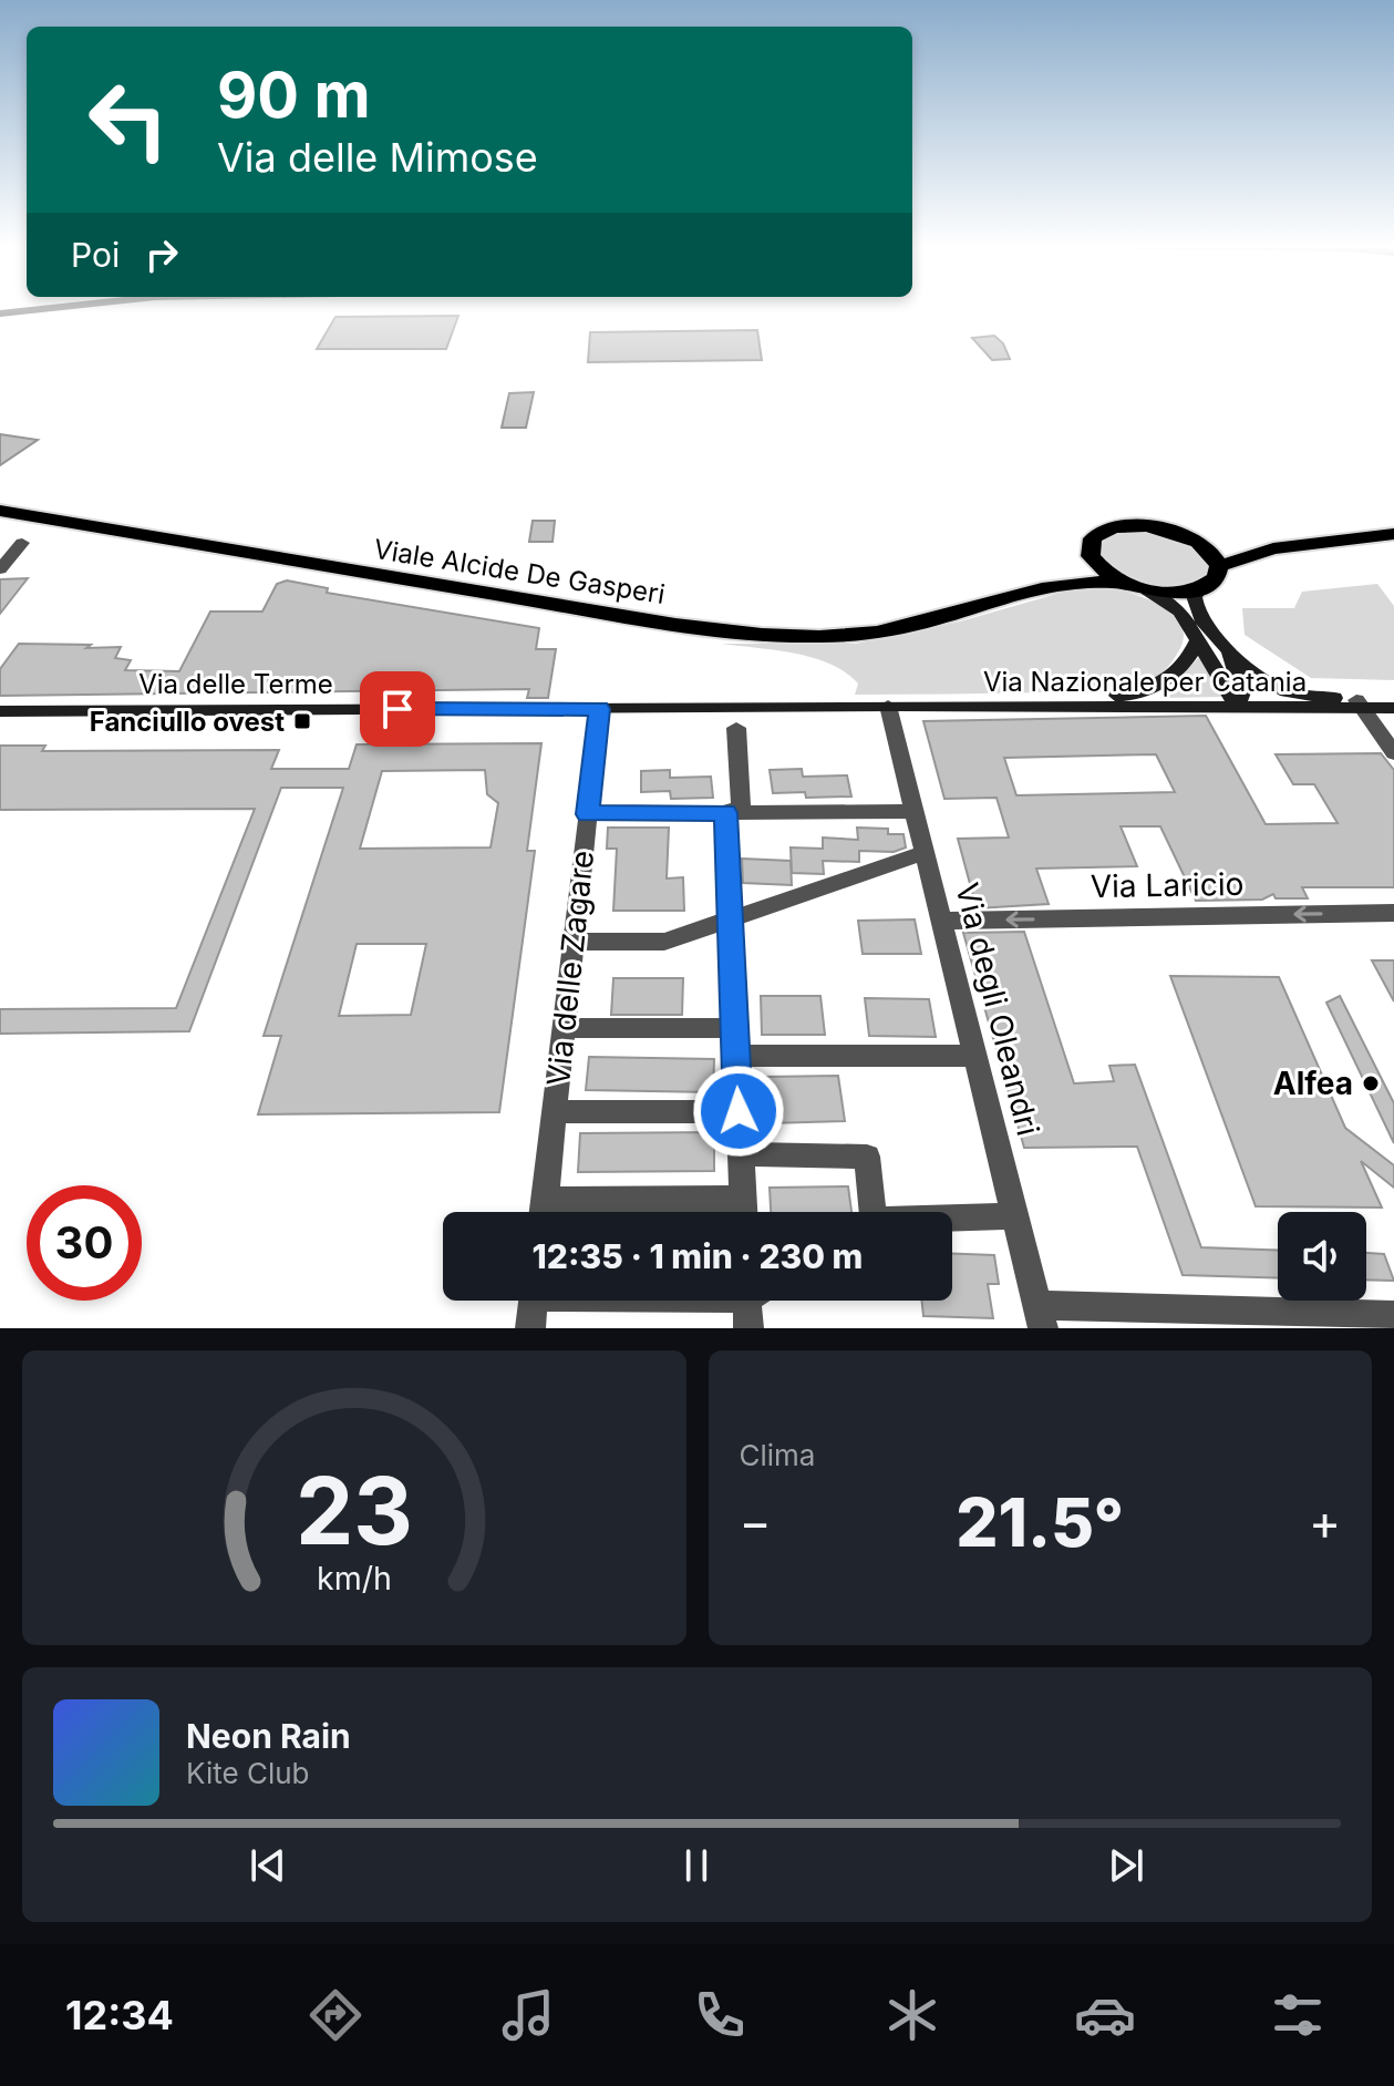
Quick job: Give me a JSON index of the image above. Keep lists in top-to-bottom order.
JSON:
{
  "streets": {
    "main road": ["Viale Alcide De Gasperi"],
    "street": [
      "Via Nazionale per Catania",
      "Via delle Terme",
      "Via Laricio",
      "Via delle Zagare",
      "Via degli Oleandri"
    ]
  },
  "crossings": [
    ["Via Nazionale per Catania", "Via delle Terme"],
    ["Via Nazionale per Catania", "Via degli Oleandri"],
    ["Via delle Terme", "Via delle Zagare"],
    ["Via delle Terme", "Via degli Oleandri"],
    ["Via Laricio", "Via degli Oleandri"]
  ],
  "one_way": ["Via Laricio"],
  "places": {
    "transit": ["Fanciullo ovest"],
    "other": ["Alfea"]
  },
  "page": {
    "turn": ["90 m", "Via delle Mimose"],
    "then": "Poi",
    "limit": "30",
    "trip": "12:35 · 1 min · 230 m",
    "tile": "Clima",
    "heat": ["−", "21.5°", "+"],
    "song": ["Neon Rain", "Kite Club"],
    "tabs": "12:34",
    "gauge": ["23", "km/h"]
  }
}
